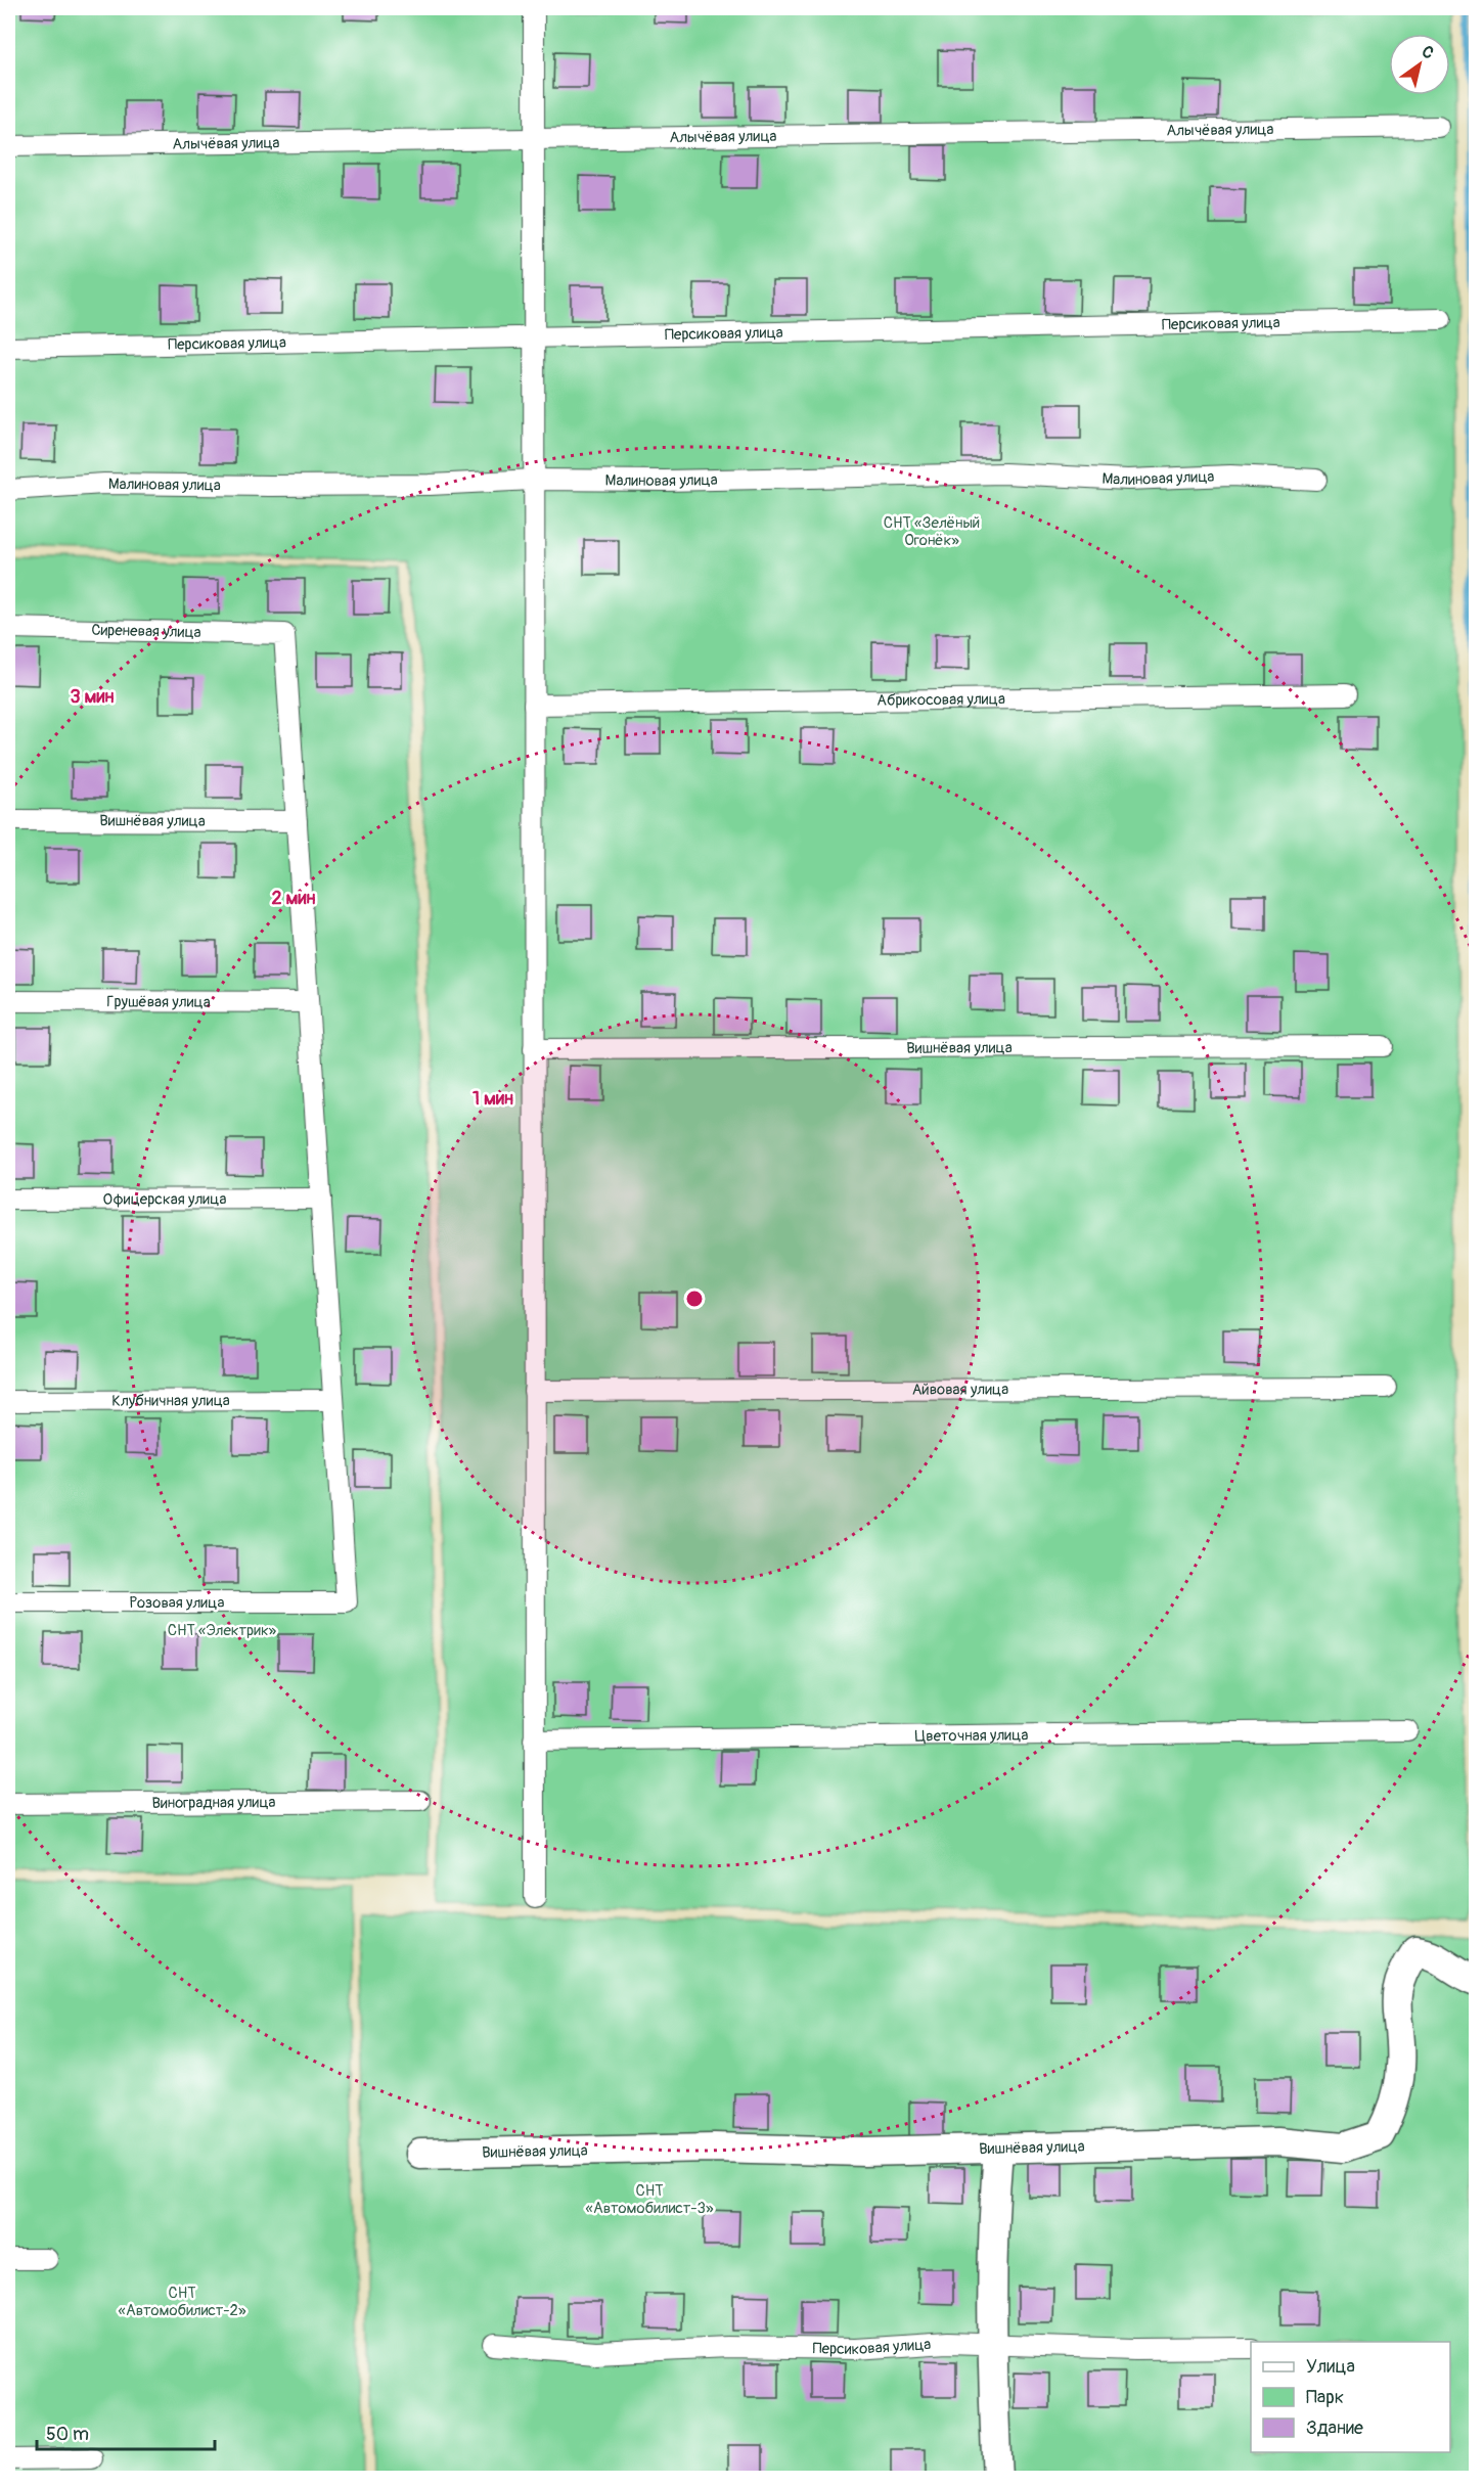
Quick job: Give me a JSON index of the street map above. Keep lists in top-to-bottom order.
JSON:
{
  "streets": {
    "street": [
      "Алычёвая улица",
      "Персиковая улица",
      "Малиновая улица",
      "Сиреневая улица",
      "Абрикосовая улица",
      "Вишнёвая улица",
      "Грушёвая улица",
      "Офицерская улица",
      "Айвовая улица",
      "Клубничная улица",
      "Розовая улица",
      "Цветочная улица",
      "Виноградная улица"
    ]
  },
  "crossings": [
    ["Сиреневая улица", "Вишнёвая улица"],
    ["Клубничная улица", "Розовая улица"]
  ],
  "parks": [
    "СНТ «Зелёный Огонёк»",
    "СНТ «Электрик»",
    "СНТ «Автомобилист-3»",
    "СНТ «Автомобилист-2»"
  ],
  "legend": ["Улица", "Парк", "Здание"],
  "scale_bar": "50 m",
  "north": "top right",
  "rings": ["3 мин", "2 мин", "1 мин"]
}
